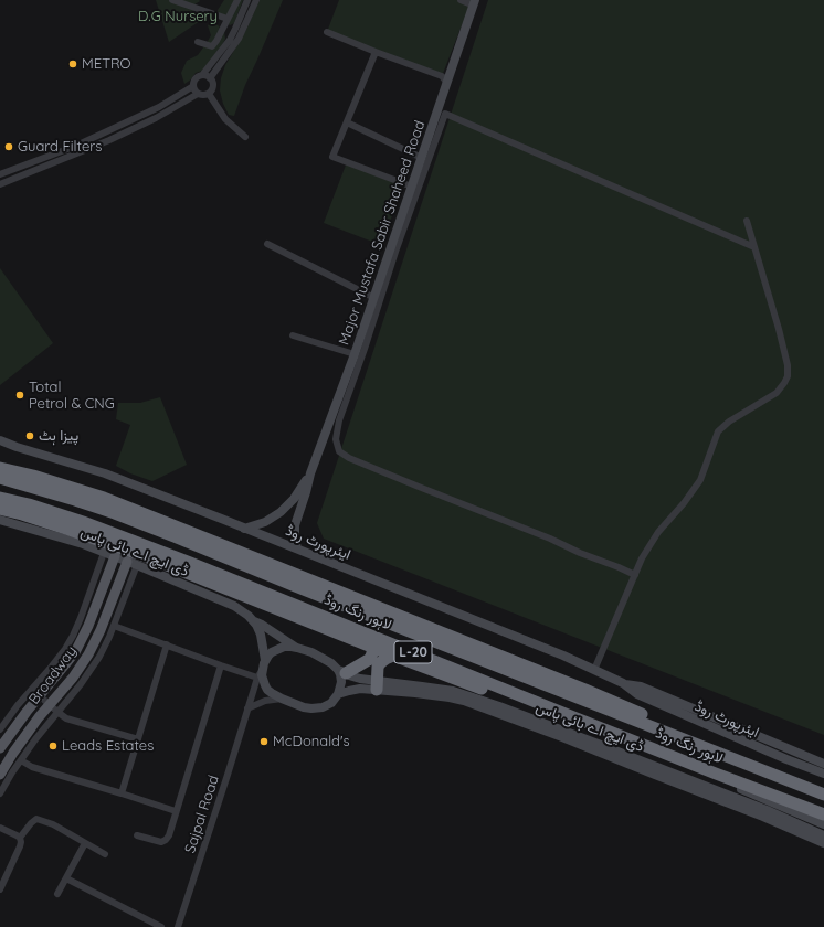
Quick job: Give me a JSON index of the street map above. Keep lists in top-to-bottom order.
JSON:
{
  "streets": {
    "highway": ["لاہور رنگ روڈ", "L-20"],
    "main road": [
      "Major Mustafa Sabir Shaheed Road",
      "ایئرپورٹ روڈ",
      "ڈی ایچ اے بائی پاس",
      "Broadway"
    ],
    "street": ["Sajpal Road"]
  },
  "crossings": [
    ["ڈی ایچ اے بائی پاس", "Broadway"],
    ["ڈی ایچ اے بائی پاس", "Sajpal Road"]
  ],
  "parks": ["D.G Nursery"],
  "places": [
    "METRO",
    "Guard Filters",
    "Total Petrol & CNG",
    "پیزا ہٹ",
    "McDonald's",
    "Leads Estates"
  ]
}
